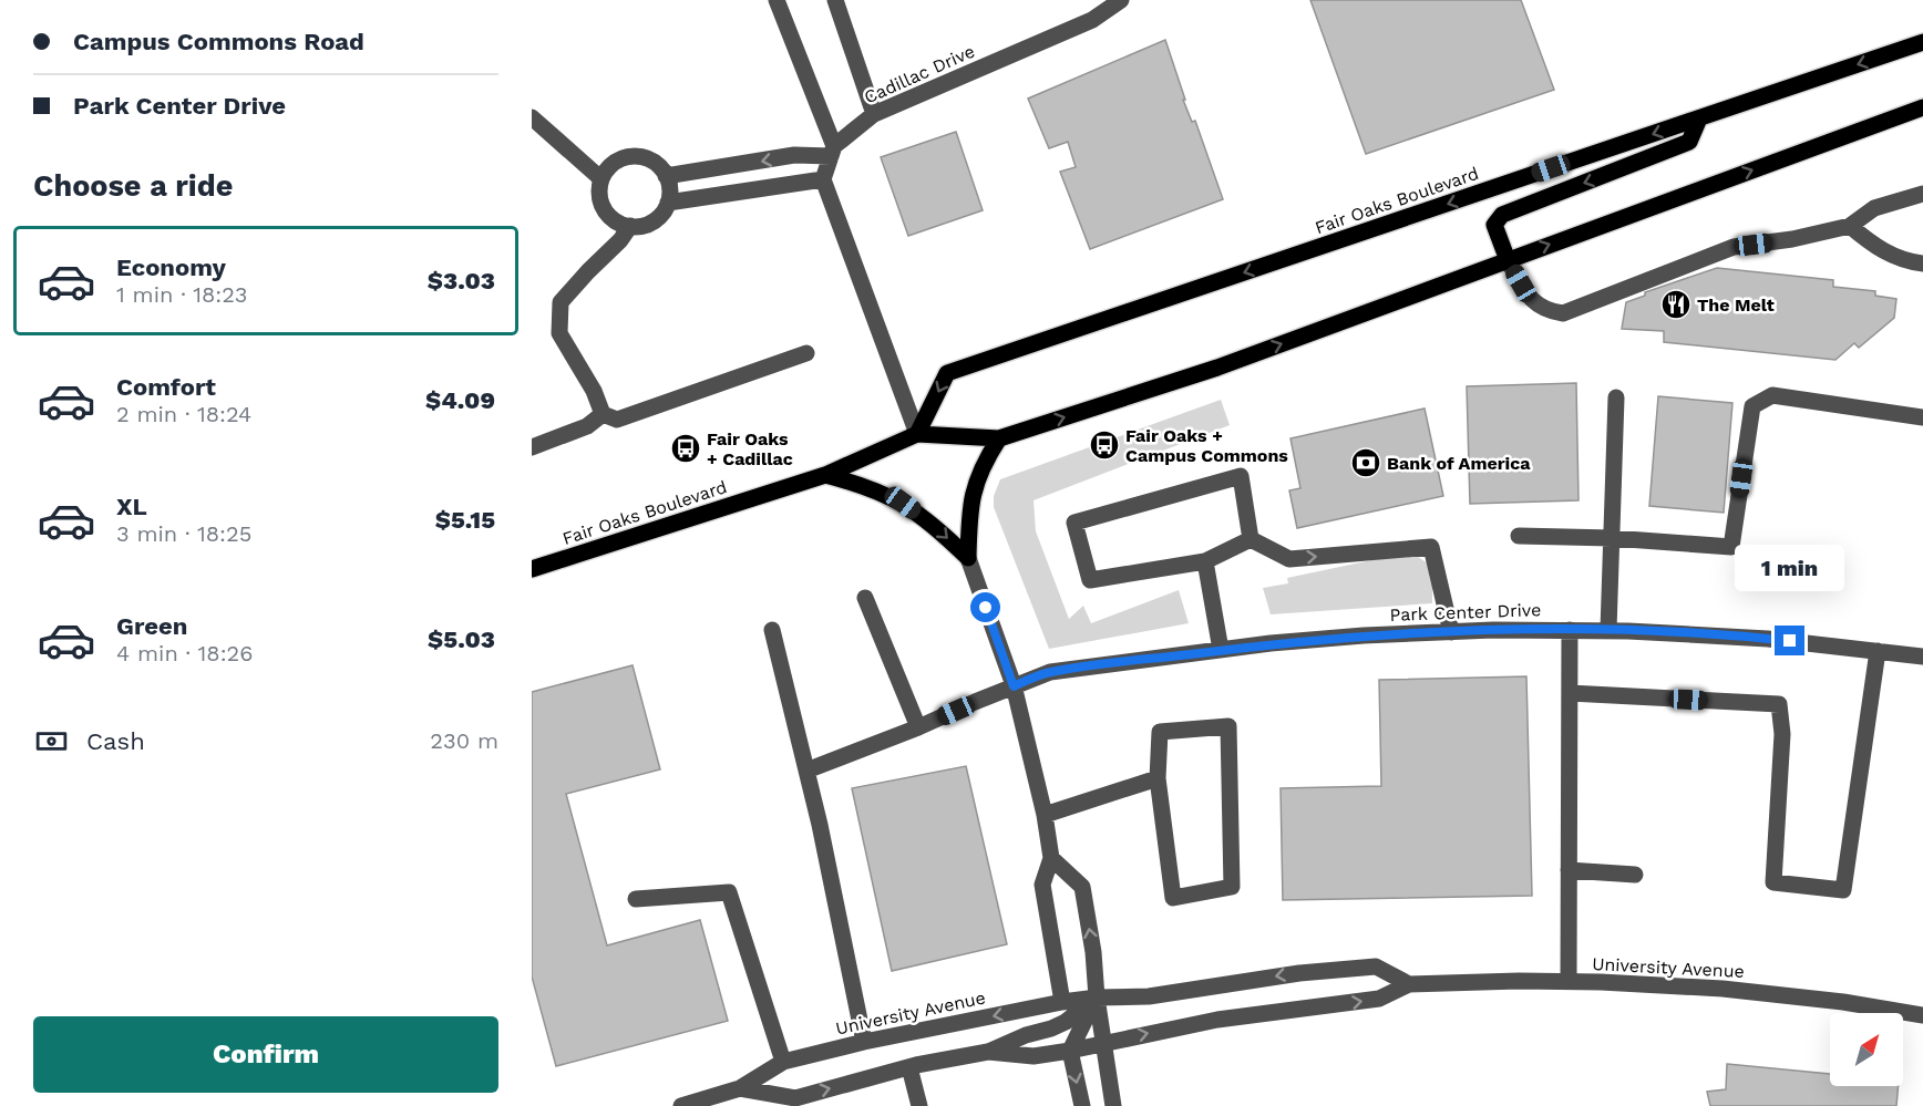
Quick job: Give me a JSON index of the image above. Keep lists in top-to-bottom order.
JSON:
{
  "streets": {
    "main road": ["Fair Oaks Boulevard"],
    "street": ["Cadillac Drive", "Park Center Drive", "University Avenue"]
  },
  "places": {
    "restaurant": ["The Melt"],
    "bus stop": ["Fair Oaks + Campus Commons", "Fair Oaks + Cadillac"],
    "bank": ["Bank of America"]
  },
  "north": "top right",
  "page": {
    "banner": ["Campus Commons Road", "Park Center Drive"],
    "heading": "Choose a ride",
    "list": [
      {
        "name": "Economy",
        "note": "1 min · 18:23",
        "value": "$3.03"
      },
      {
        "name": "Comfort",
        "note": "2 min · 18:24",
        "value": "$4.09"
      },
      {
        "name": "XL",
        "note": "3 min · 18:25",
        "value": "$5.15"
      },
      {
        "name": "Green",
        "note": "4 min · 18:26",
        "value": "$5.03"
      }
    ],
    "bubble": "1 min",
    "pay": ["Cash", "230 m"],
    "buttons": "Confirm"
  }
}
